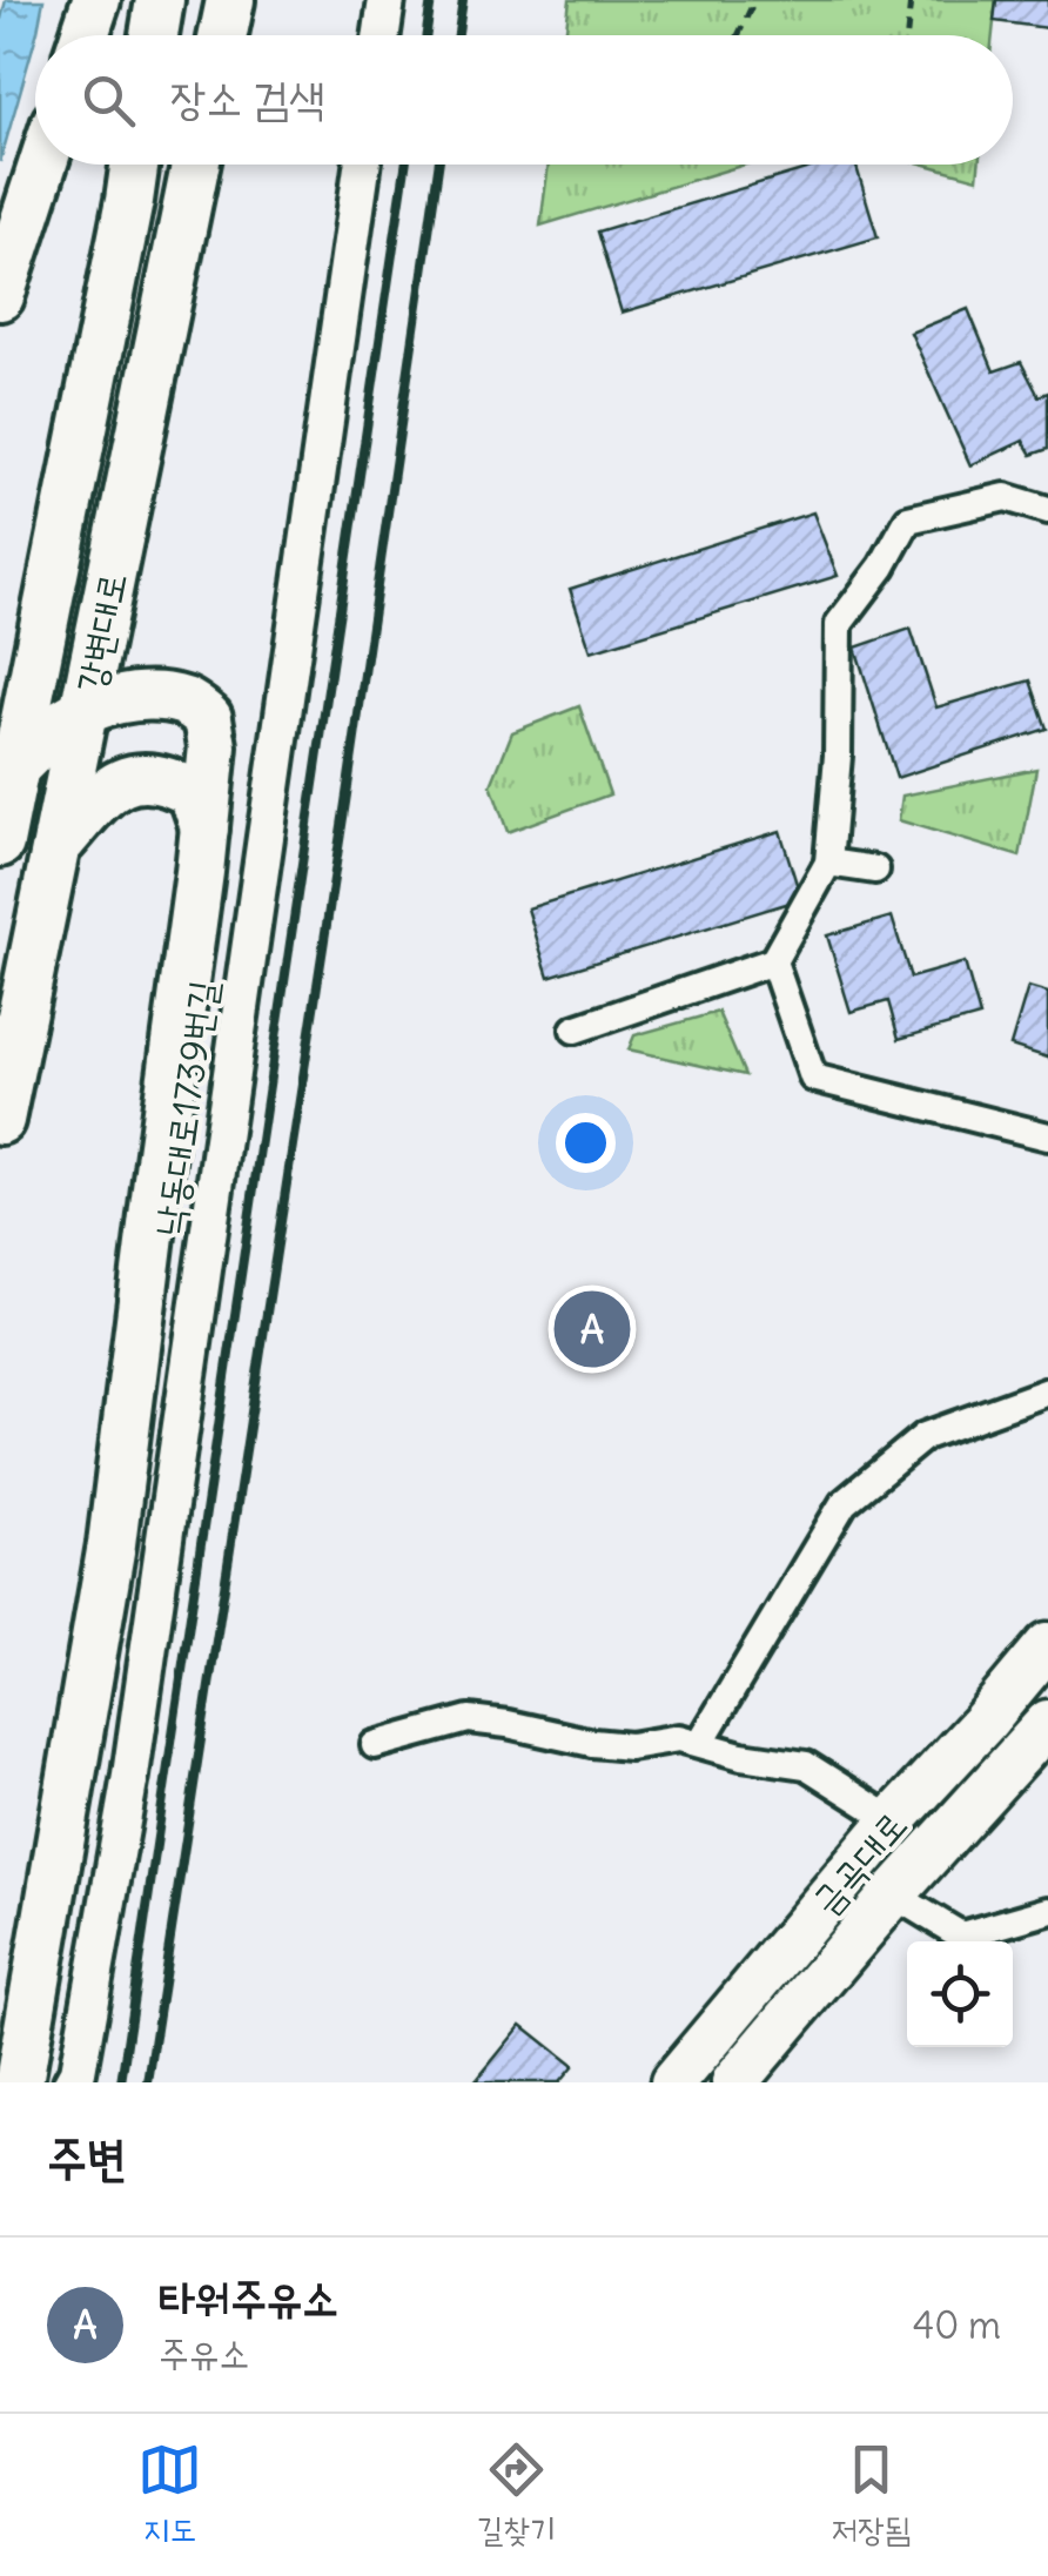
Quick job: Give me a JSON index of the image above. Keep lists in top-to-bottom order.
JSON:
{
  "streets": {
    "highway": ["강변대로"],
    "main road": ["금곡대로"],
    "street": ["낙동대로1739번길"]
  },
  "page": {
    "search": "장소 검색",
    "pins": "A",
    "heading": "주변",
    "list": [
      {
        "mark": "A",
        "name": "타워주유소",
        "note": "주유소",
        "value": "40 m"
      }
    ],
    "nav": ["지도", "길찾기", "저장됨"]
  }
}
